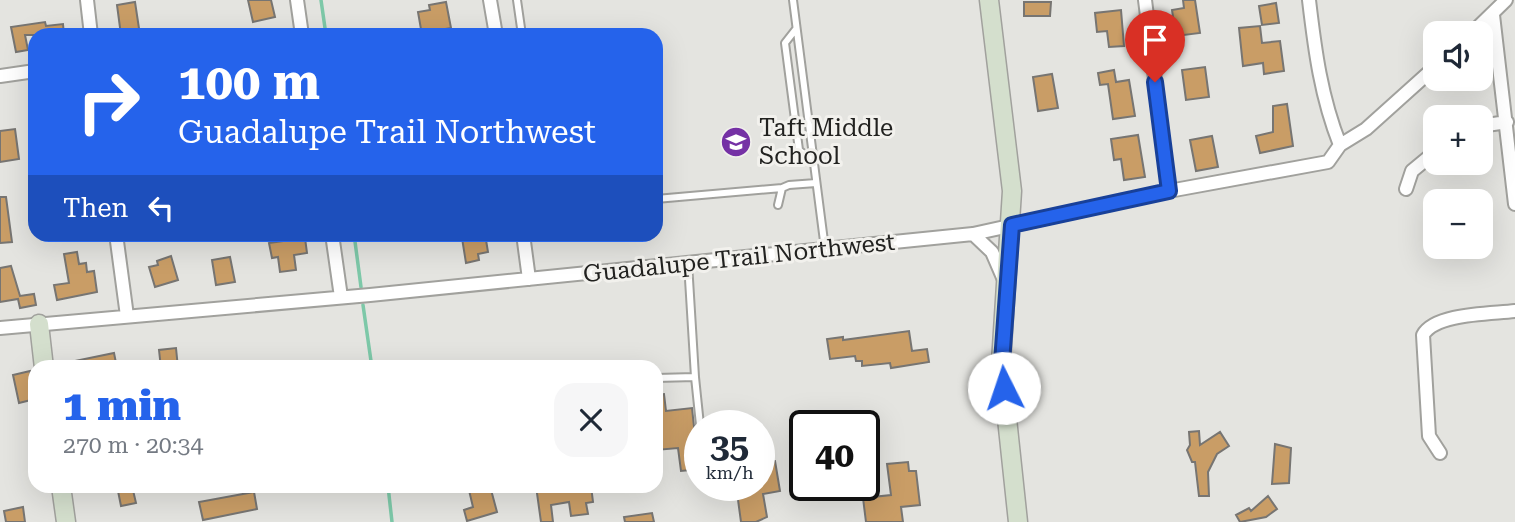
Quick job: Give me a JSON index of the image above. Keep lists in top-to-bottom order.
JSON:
{
  "streets": {
    "street": ["Guadalupe Trail Northwest"]
  },
  "places": {
    "school or university": ["Taft Middle School"]
  },
  "page": {
    "map_buttons": ["+", "−"],
    "turn": ["100 m", "Guadalupe Trail Northwest"],
    "then": "Then",
    "heading": ["1 min", "270 m · 20:34"],
    "speed": "35 km/h",
    "limit": "40"
  }
}
